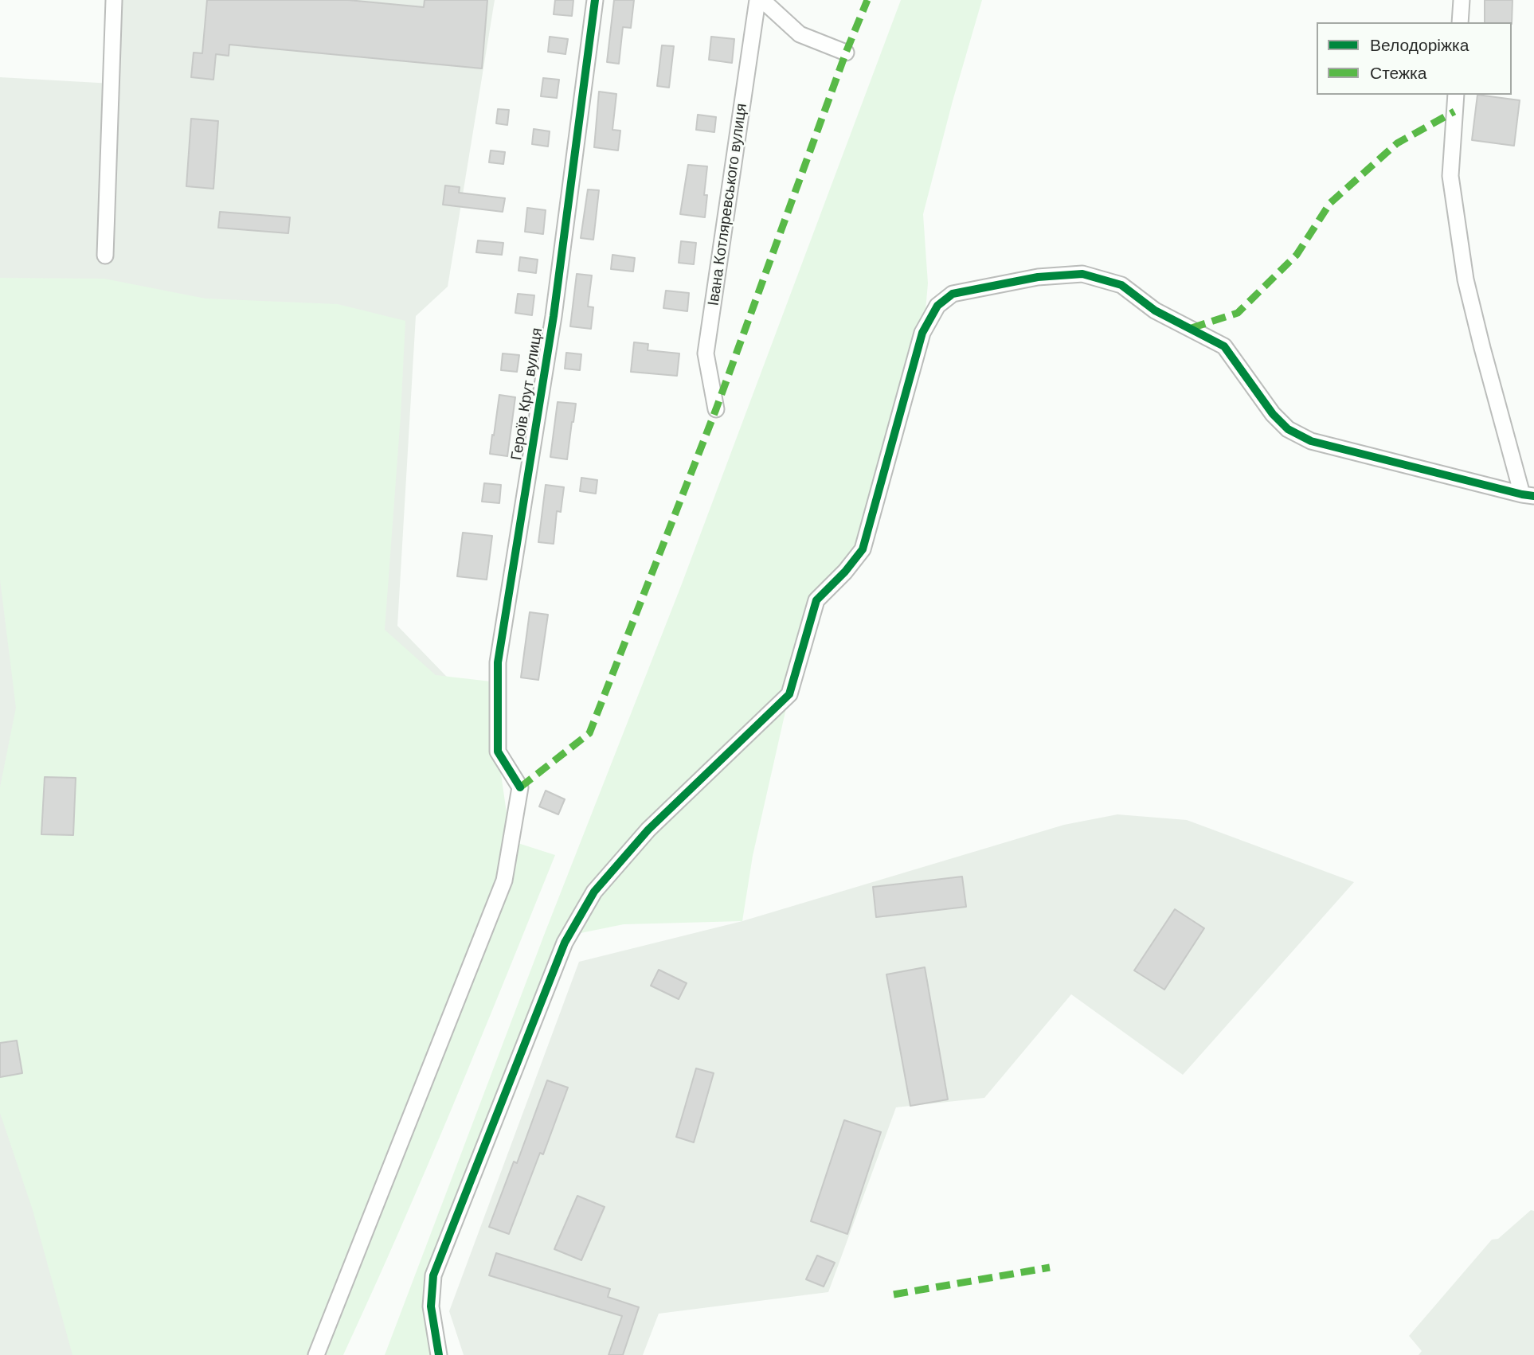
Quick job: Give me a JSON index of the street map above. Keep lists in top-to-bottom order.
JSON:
{
  "streets": {
    "street": ["Івана Котляревського вулиця", "Героїв Крут вулиця"]
  },
  "legend": ["Велодоріжка", "Стежка"]
}
